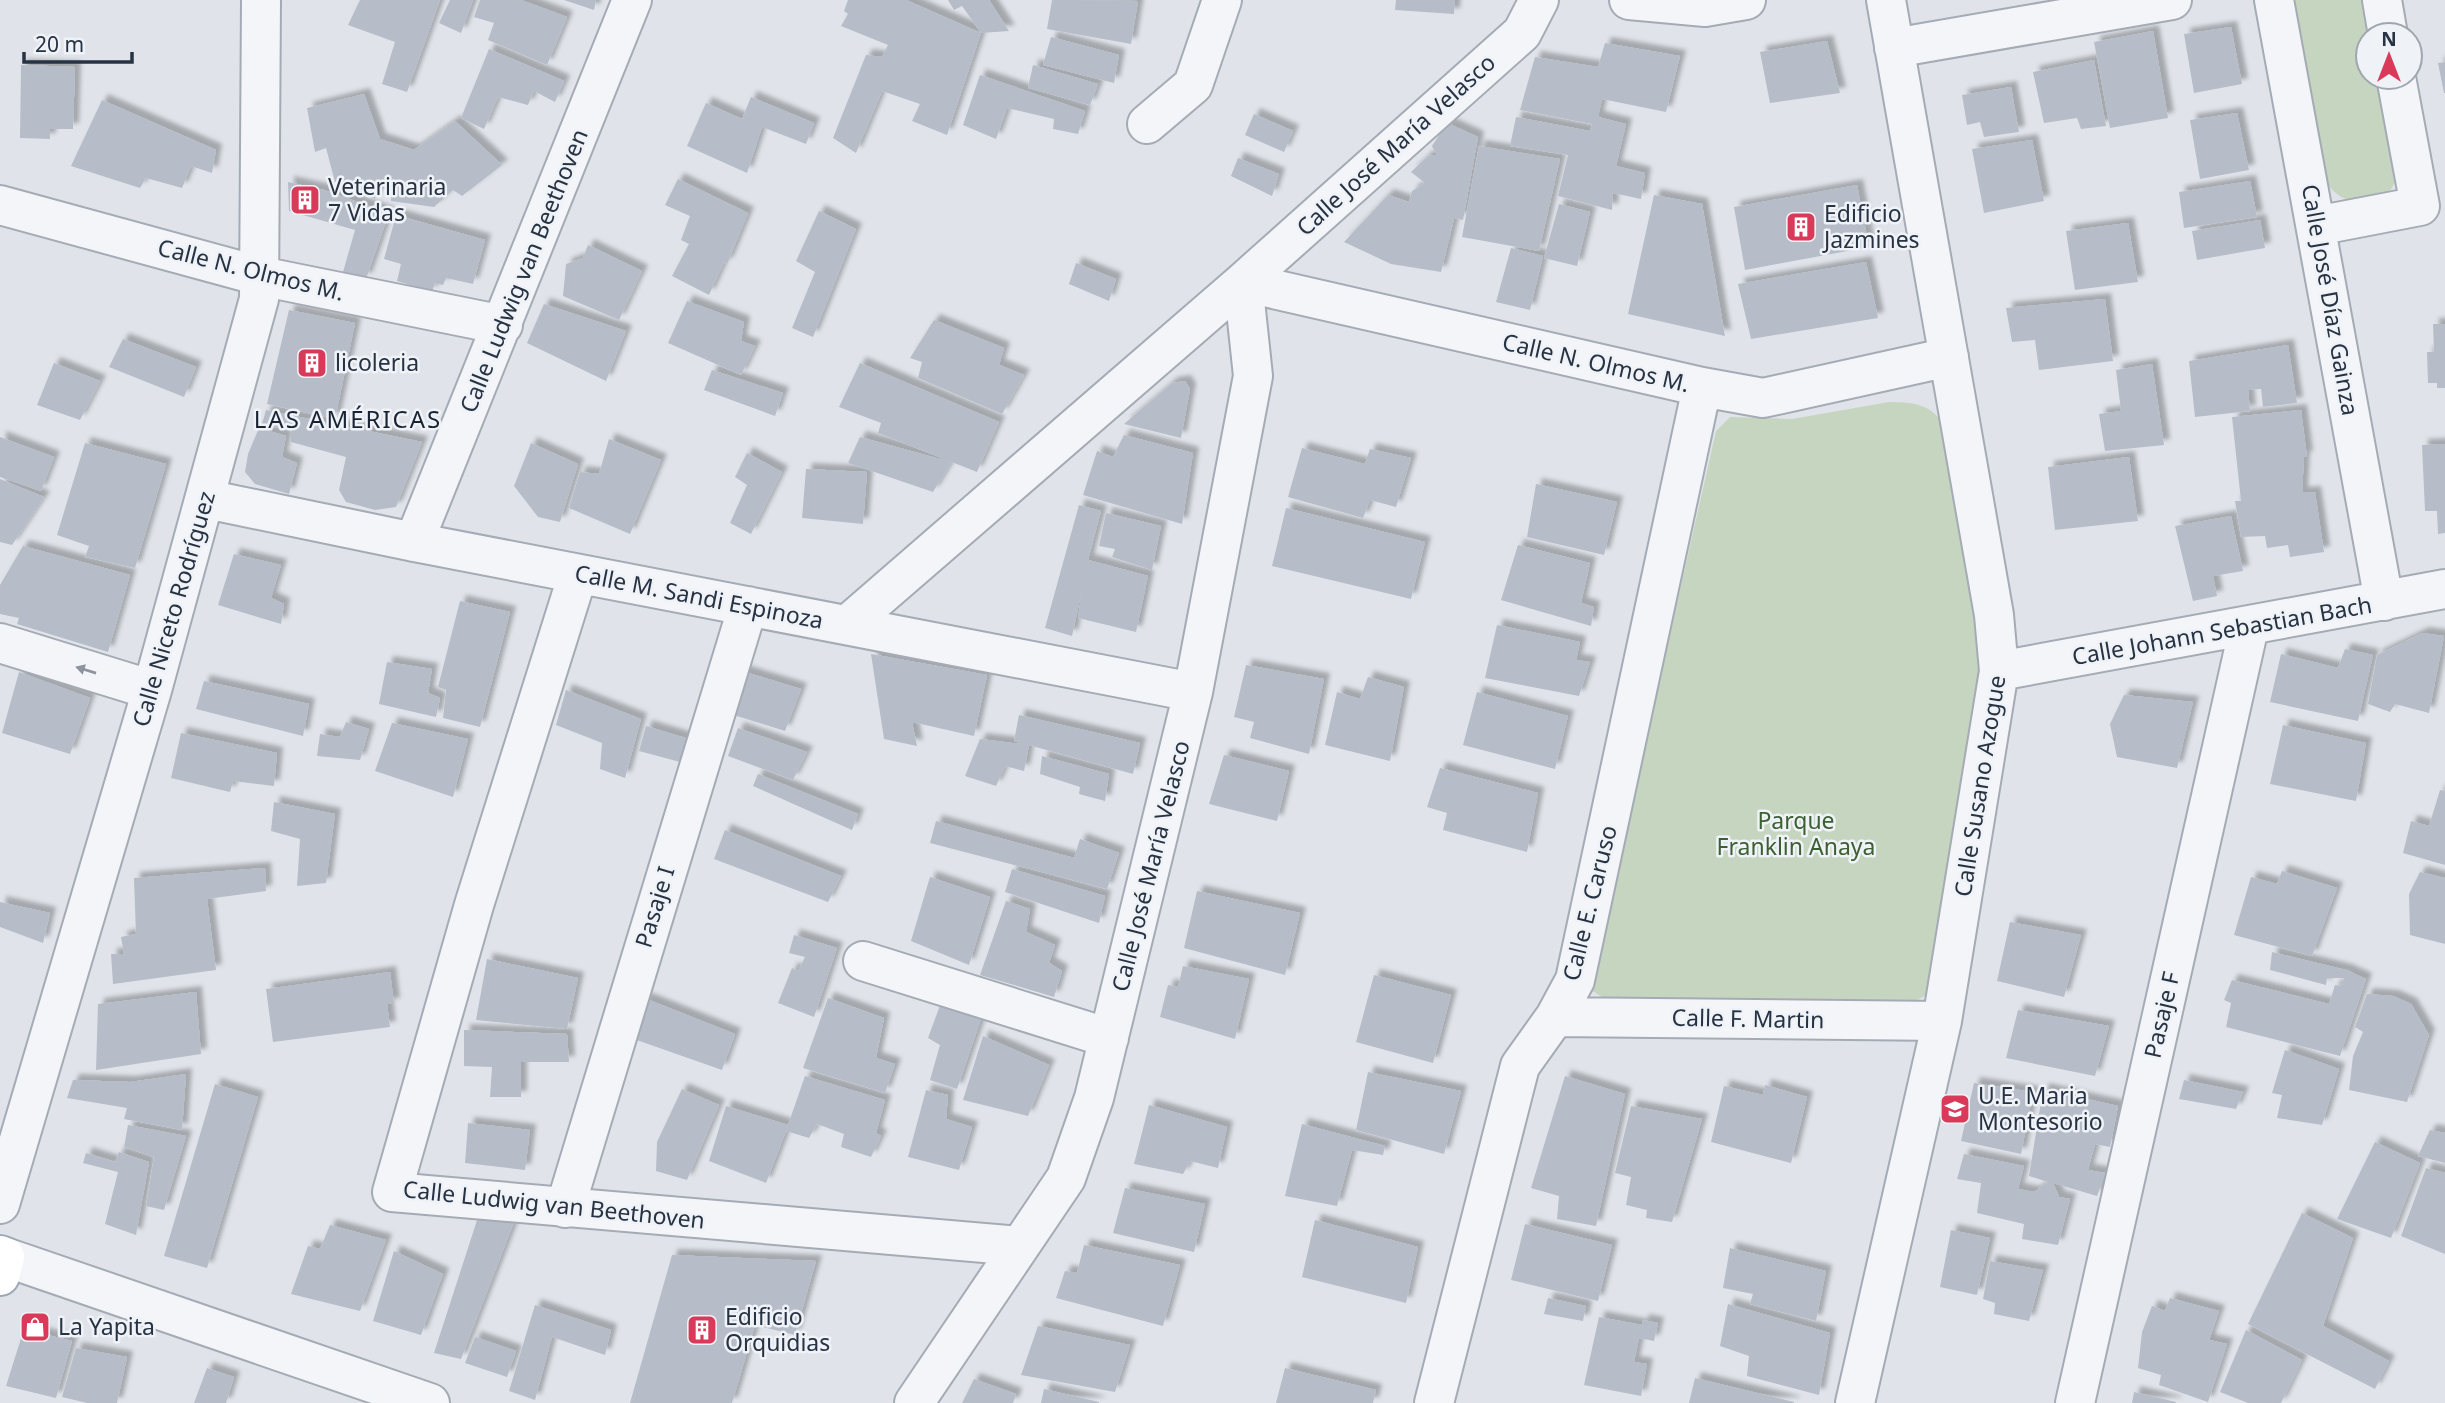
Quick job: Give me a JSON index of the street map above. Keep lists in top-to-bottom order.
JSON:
{
  "streets": {
    "street": [
      "Calle José María Velasco",
      "Calle N. Olmos M.",
      "Calle Ludwig van Beethoven",
      "Calle José Díaz Gainza",
      "Calle M. Sandi Espinoza",
      "Calle Niceto Rodríguez",
      "Calle Johann Sebastian Bach",
      "Calle Susano Azogue",
      "Calle E. Caruso",
      "Pasaje I",
      "Pasaje F",
      "Calle F. Martin"
    ]
  },
  "crossings": [
    ["Calle José María Velasco", "Calle N. Olmos M."],
    ["Calle José María Velasco", "Calle Ludwig van Beethoven"],
    ["Calle José María Velasco", "Calle M. Sandi Espinoza"],
    ["Calle N. Olmos M.", "Calle Ludwig van Beethoven"],
    ["Calle N. Olmos M.", "Calle Niceto Rodríguez"],
    ["Calle N. Olmos M.", "Calle Susano Azogue"],
    ["Calle N. Olmos M.", "Calle E. Caruso"],
    ["Calle Ludwig van Beethoven", "Calle M. Sandi Espinoza"],
    ["Calle Ludwig van Beethoven", "Pasaje I"],
    ["Calle José Díaz Gainza", "Calle Johann Sebastian Bach"],
    ["Calle M. Sandi Espinoza", "Calle Niceto Rodríguez"],
    ["Calle M. Sandi Espinoza", "Pasaje I"],
    ["Calle Johann Sebastian Bach", "Calle Susano Azogue"],
    ["Calle Johann Sebastian Bach", "Pasaje F"],
    ["Calle Susano Azogue", "Calle F. Martin"],
    ["Calle E. Caruso", "Calle F. Martin"]
  ],
  "districts": ["LAS AMÉRICAS"],
  "parks": ["Parque Franklin Anaya"],
  "places": {
    "building": [
      "Veterinaria 7 Vidas",
      "Edificio Jazmines",
      "licoleria",
      "Edificio Orquidias"
    ],
    "school or university": ["U.E. Maria Montesorio"],
    "shop": ["La Yapita"]
  },
  "scale_bar": "20 m",
  "north": "top"
}
